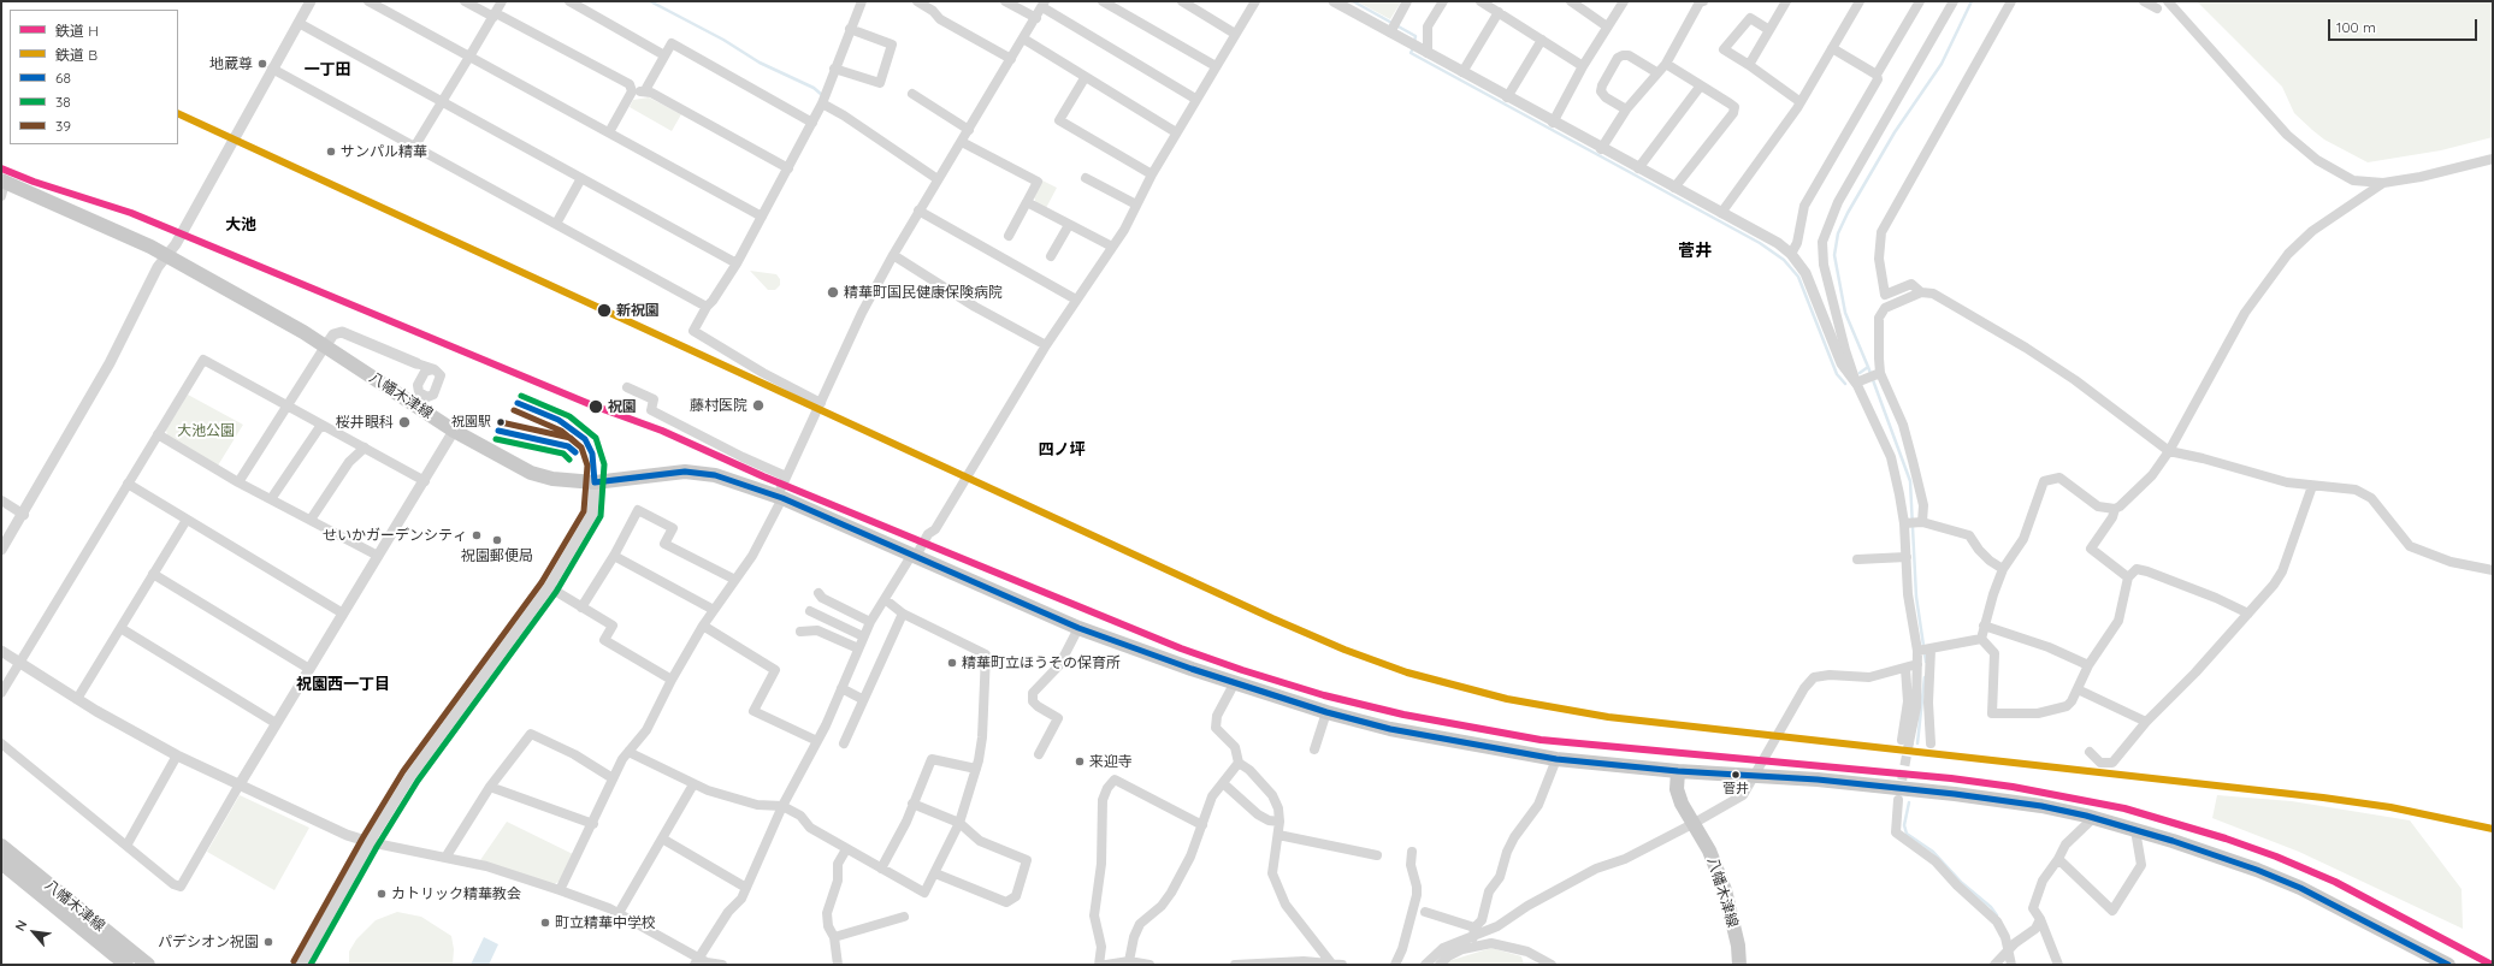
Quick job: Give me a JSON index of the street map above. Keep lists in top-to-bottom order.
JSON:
{
  "streets": {
    "main road": ["八幡木津線"]
  },
  "districts": [
    "一丁田",
    "大池",
    "菅井",
    "四ノ坪",
    "祝園西一丁目"
  ],
  "parks": ["大池公園"],
  "places": [
    "地蔵尊",
    "サンパル精華",
    "精華町国民健康保険病院",
    "新祝園",
    "藤村医院",
    "祝園",
    "桜井眼科",
    "祝園駅",
    "せいかガーデンシティ",
    "祝園郵便局",
    "精華町立ほうその保育所",
    "来迎寺",
    "菅井",
    "カトリック精華教会",
    "町立精華中学校",
    "パデシオン祝園"
  ],
  "lines": [
    "rail line B",
    "rail line H",
    "transit line 38",
    "transit line 68",
    "transit line 39"
  ],
  "legend": [
    "鉄道 H",
    "鉄道 B",
    "68",
    "38",
    "39"
  ],
  "scale_bar": "100 m",
  "north": "top left"
}
